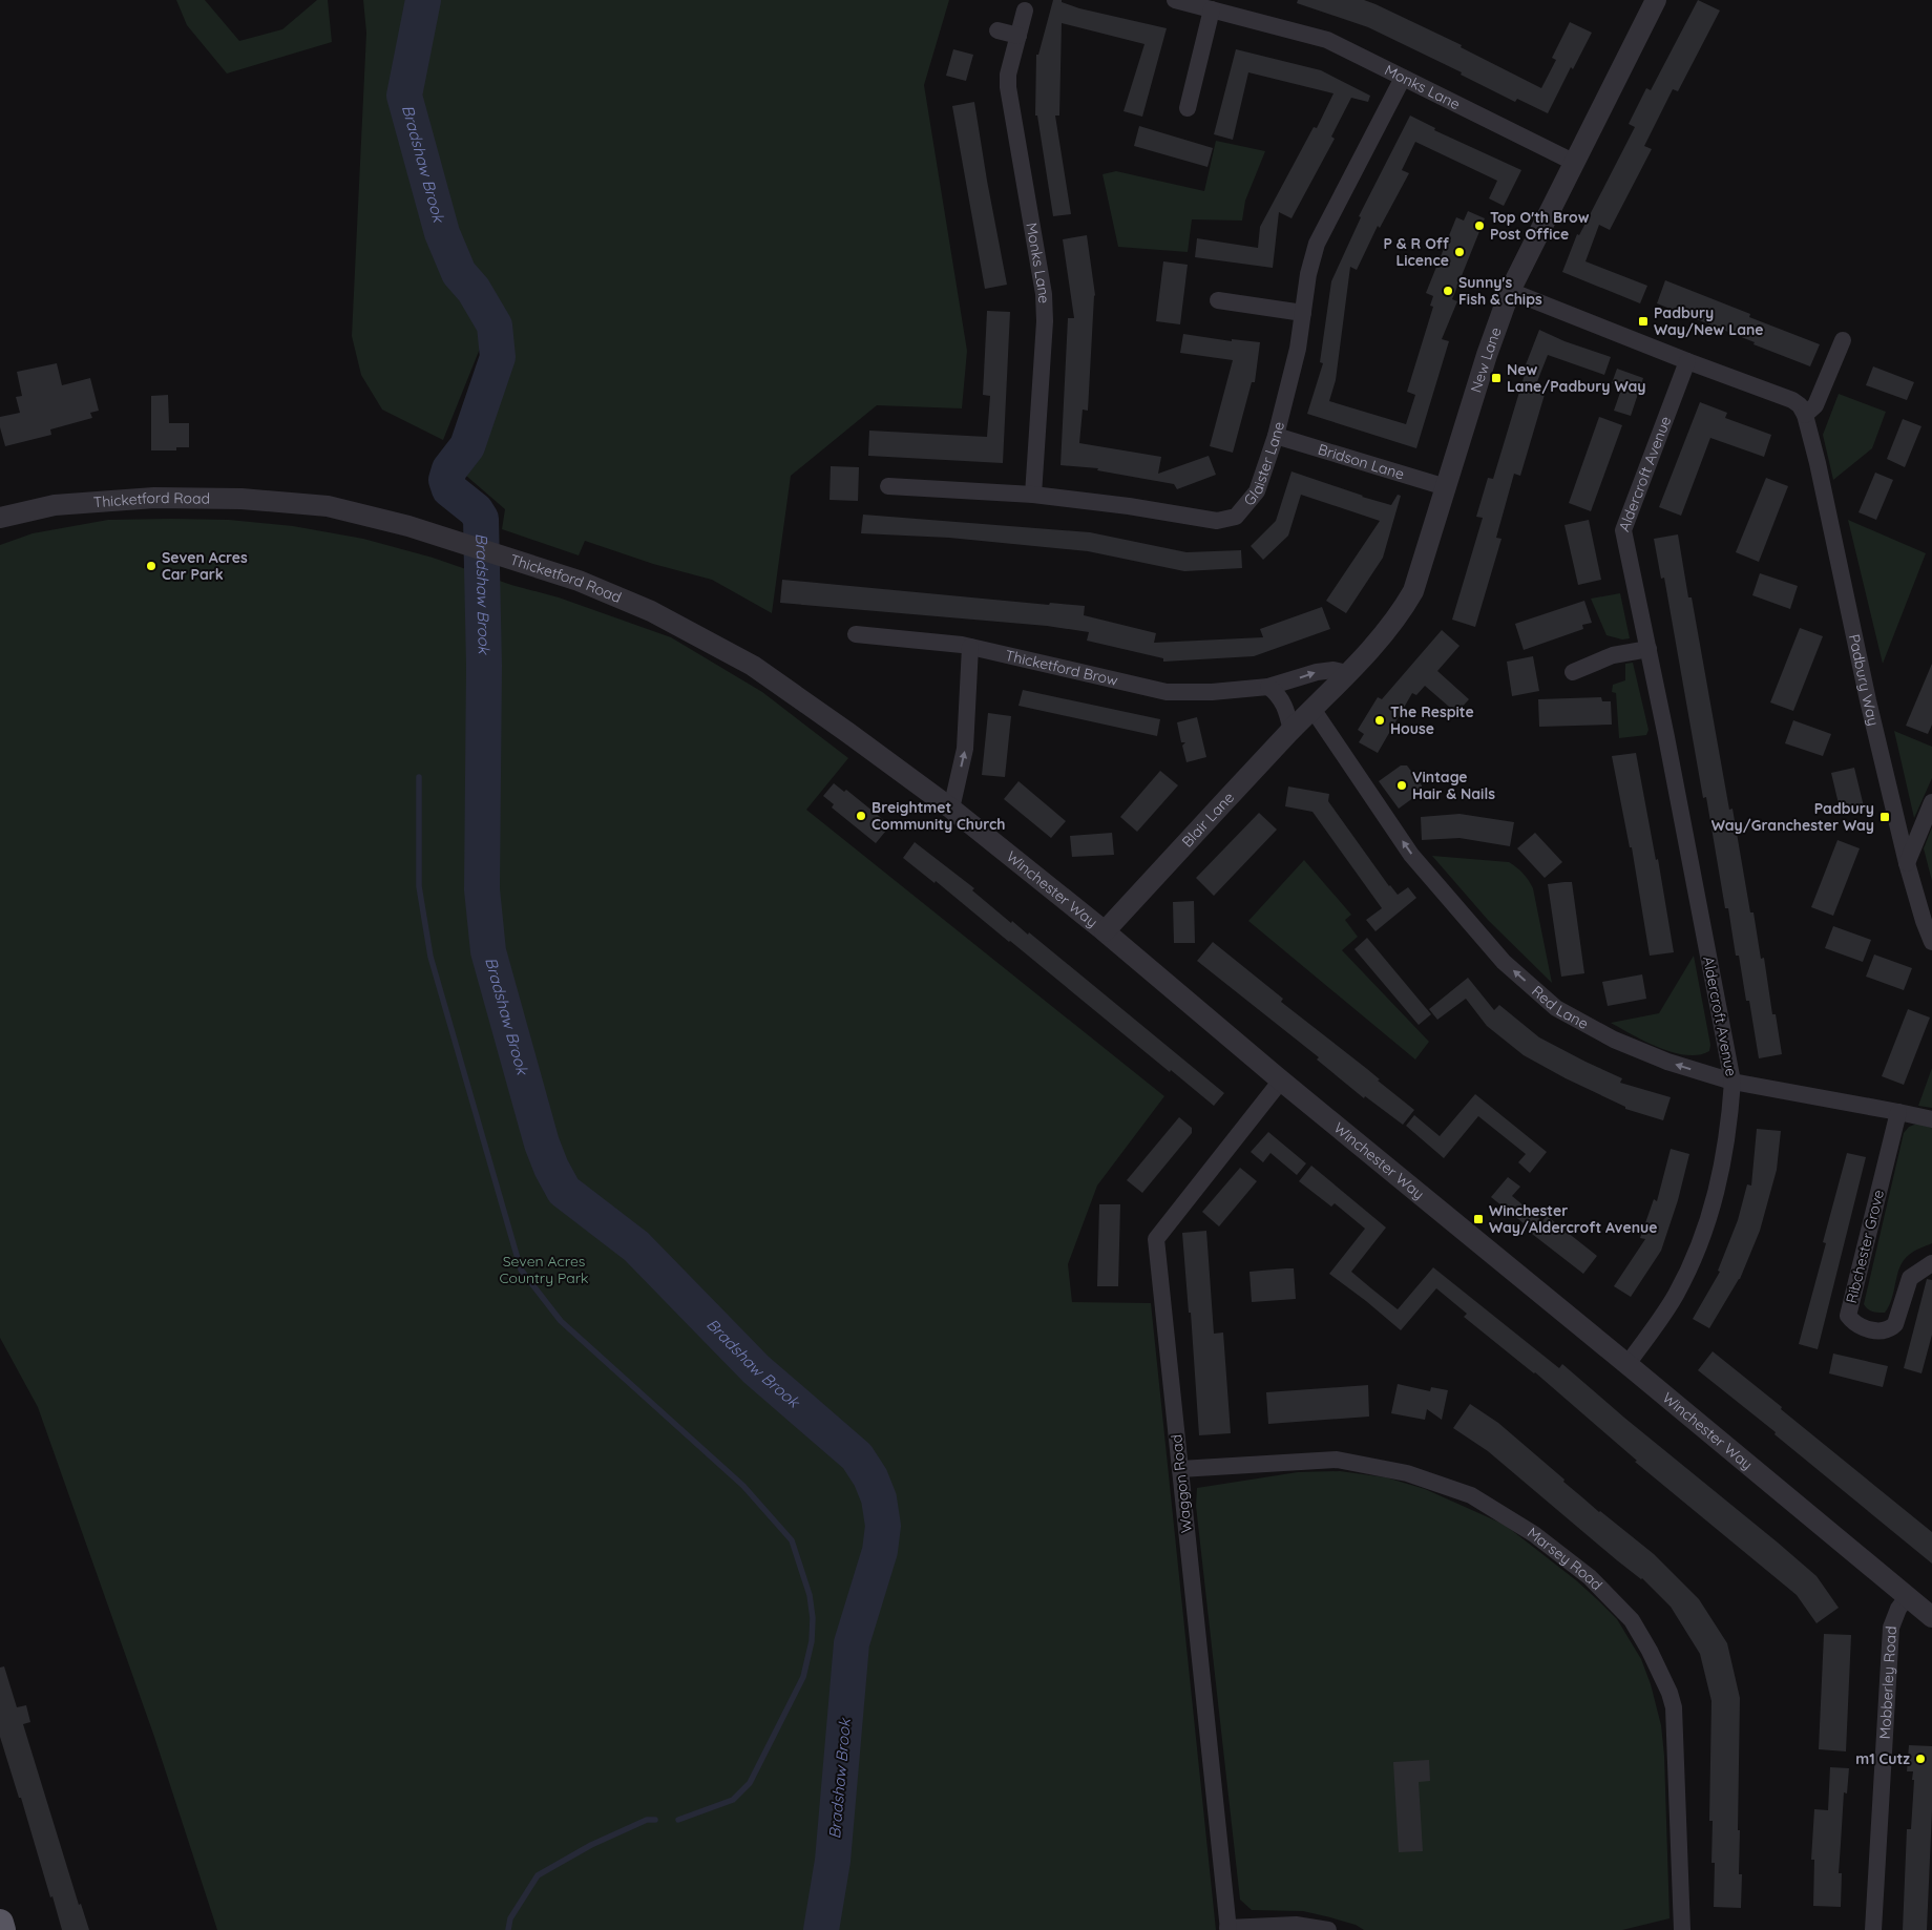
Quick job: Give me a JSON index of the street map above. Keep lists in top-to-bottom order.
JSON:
{
  "streets": {
    "street": [
      "Monks Lane",
      "New Lane",
      "Glaister Lane",
      "Bridson Lane",
      "Aldercroft Avenue",
      "Thicketford Road",
      "Thicketford Brow",
      "Padbury Way",
      "Blair Lane",
      "Winchester Way",
      "Red Lane",
      "Ribchester Grove",
      "Waggon Road",
      "Marsey Road",
      "Mobberley Road"
    ]
  },
  "crossings": [
    ["Monks Lane", "New Lane"],
    ["Monks Lane", "Glaister Lane"],
    ["New Lane", "Bridson Lane"],
    ["New Lane", "Thicketford Brow"],
    ["New Lane", "Blair Lane"],
    ["New Lane", "Red Lane"],
    ["Glaister Lane", "Bridson Lane"],
    ["Aldercroft Avenue", "Winchester Way"],
    ["Aldercroft Avenue", "Red Lane"],
    ["Thicketford Road", "Winchester Way"],
    ["Blair Lane", "Winchester Way"],
    ["Blair Lane", "Red Lane"],
    ["Winchester Way", "Waggon Road"],
    ["Winchester Way", "Mobberley Road"],
    ["Red Lane", "Ribchester Grove"],
    ["Waggon Road", "Marsey Road"]
  ],
  "one_way": ["Red Lane"],
  "water": ["Bradshaw Brook"],
  "parks": ["Seven Acres Country Park"],
  "places": {
    "other": [
      "Top O'th Brow Post Office",
      "P & R Off Licence",
      "Sunny's Fish & Chips",
      "Seven Acres Car Park",
      "The Respite House",
      "Vintage Hair & Nails",
      "Breightmet Community Church",
      "m1 Cutz"
    ],
    "transit": [
      "Padbury Way/New Lane",
      "New Lane/Padbury Way",
      "Padbury Way/Granchester Way",
      "Winchester Way/Aldercroft Avenue"
    ]
  }
}
